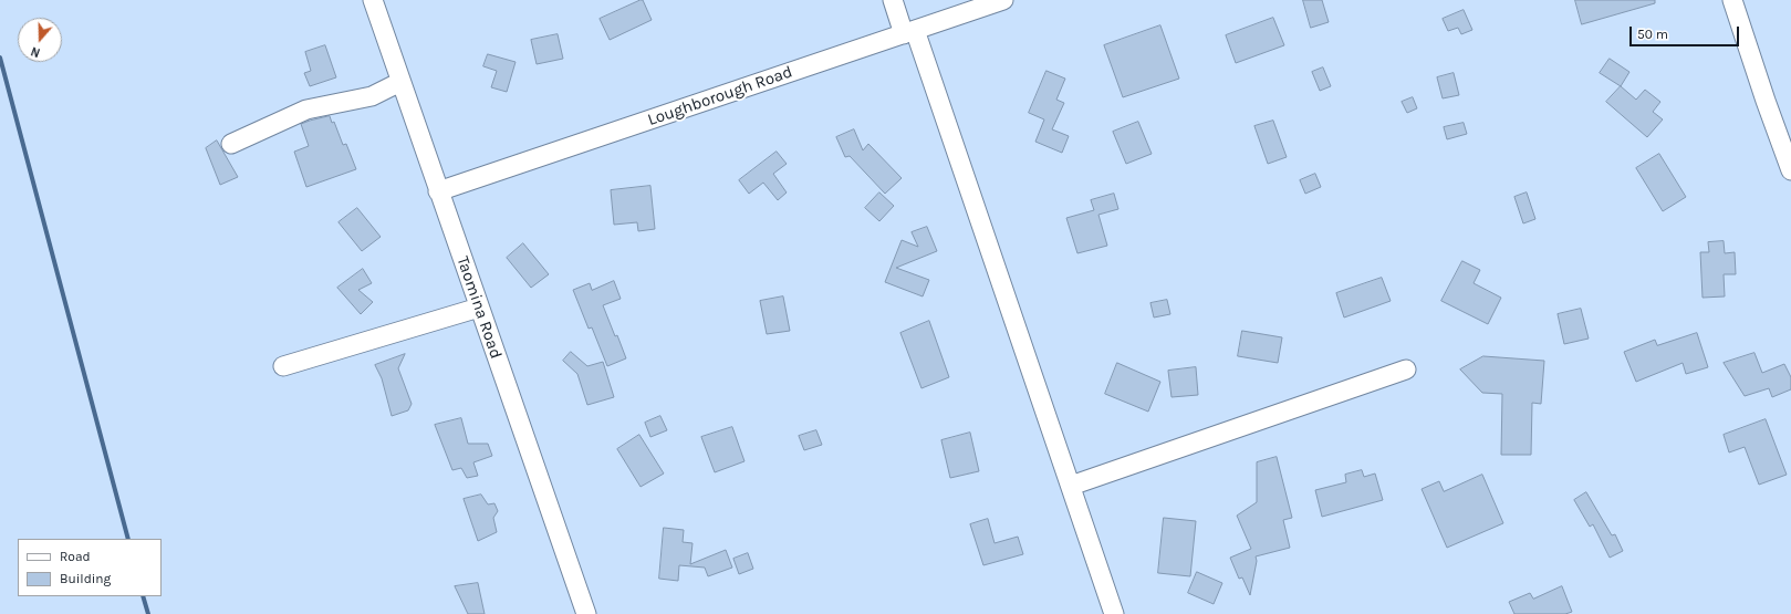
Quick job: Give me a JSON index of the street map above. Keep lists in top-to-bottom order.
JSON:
{
  "streets": {
    "street": ["Loughborough Road", "Taomina Road"]
  },
  "crossings": [
    ["Loughborough Road", "Taomina Road"]
  ],
  "legend": ["Road", "Building"],
  "scale_bar": "50 m",
  "north": "bottom"
}
